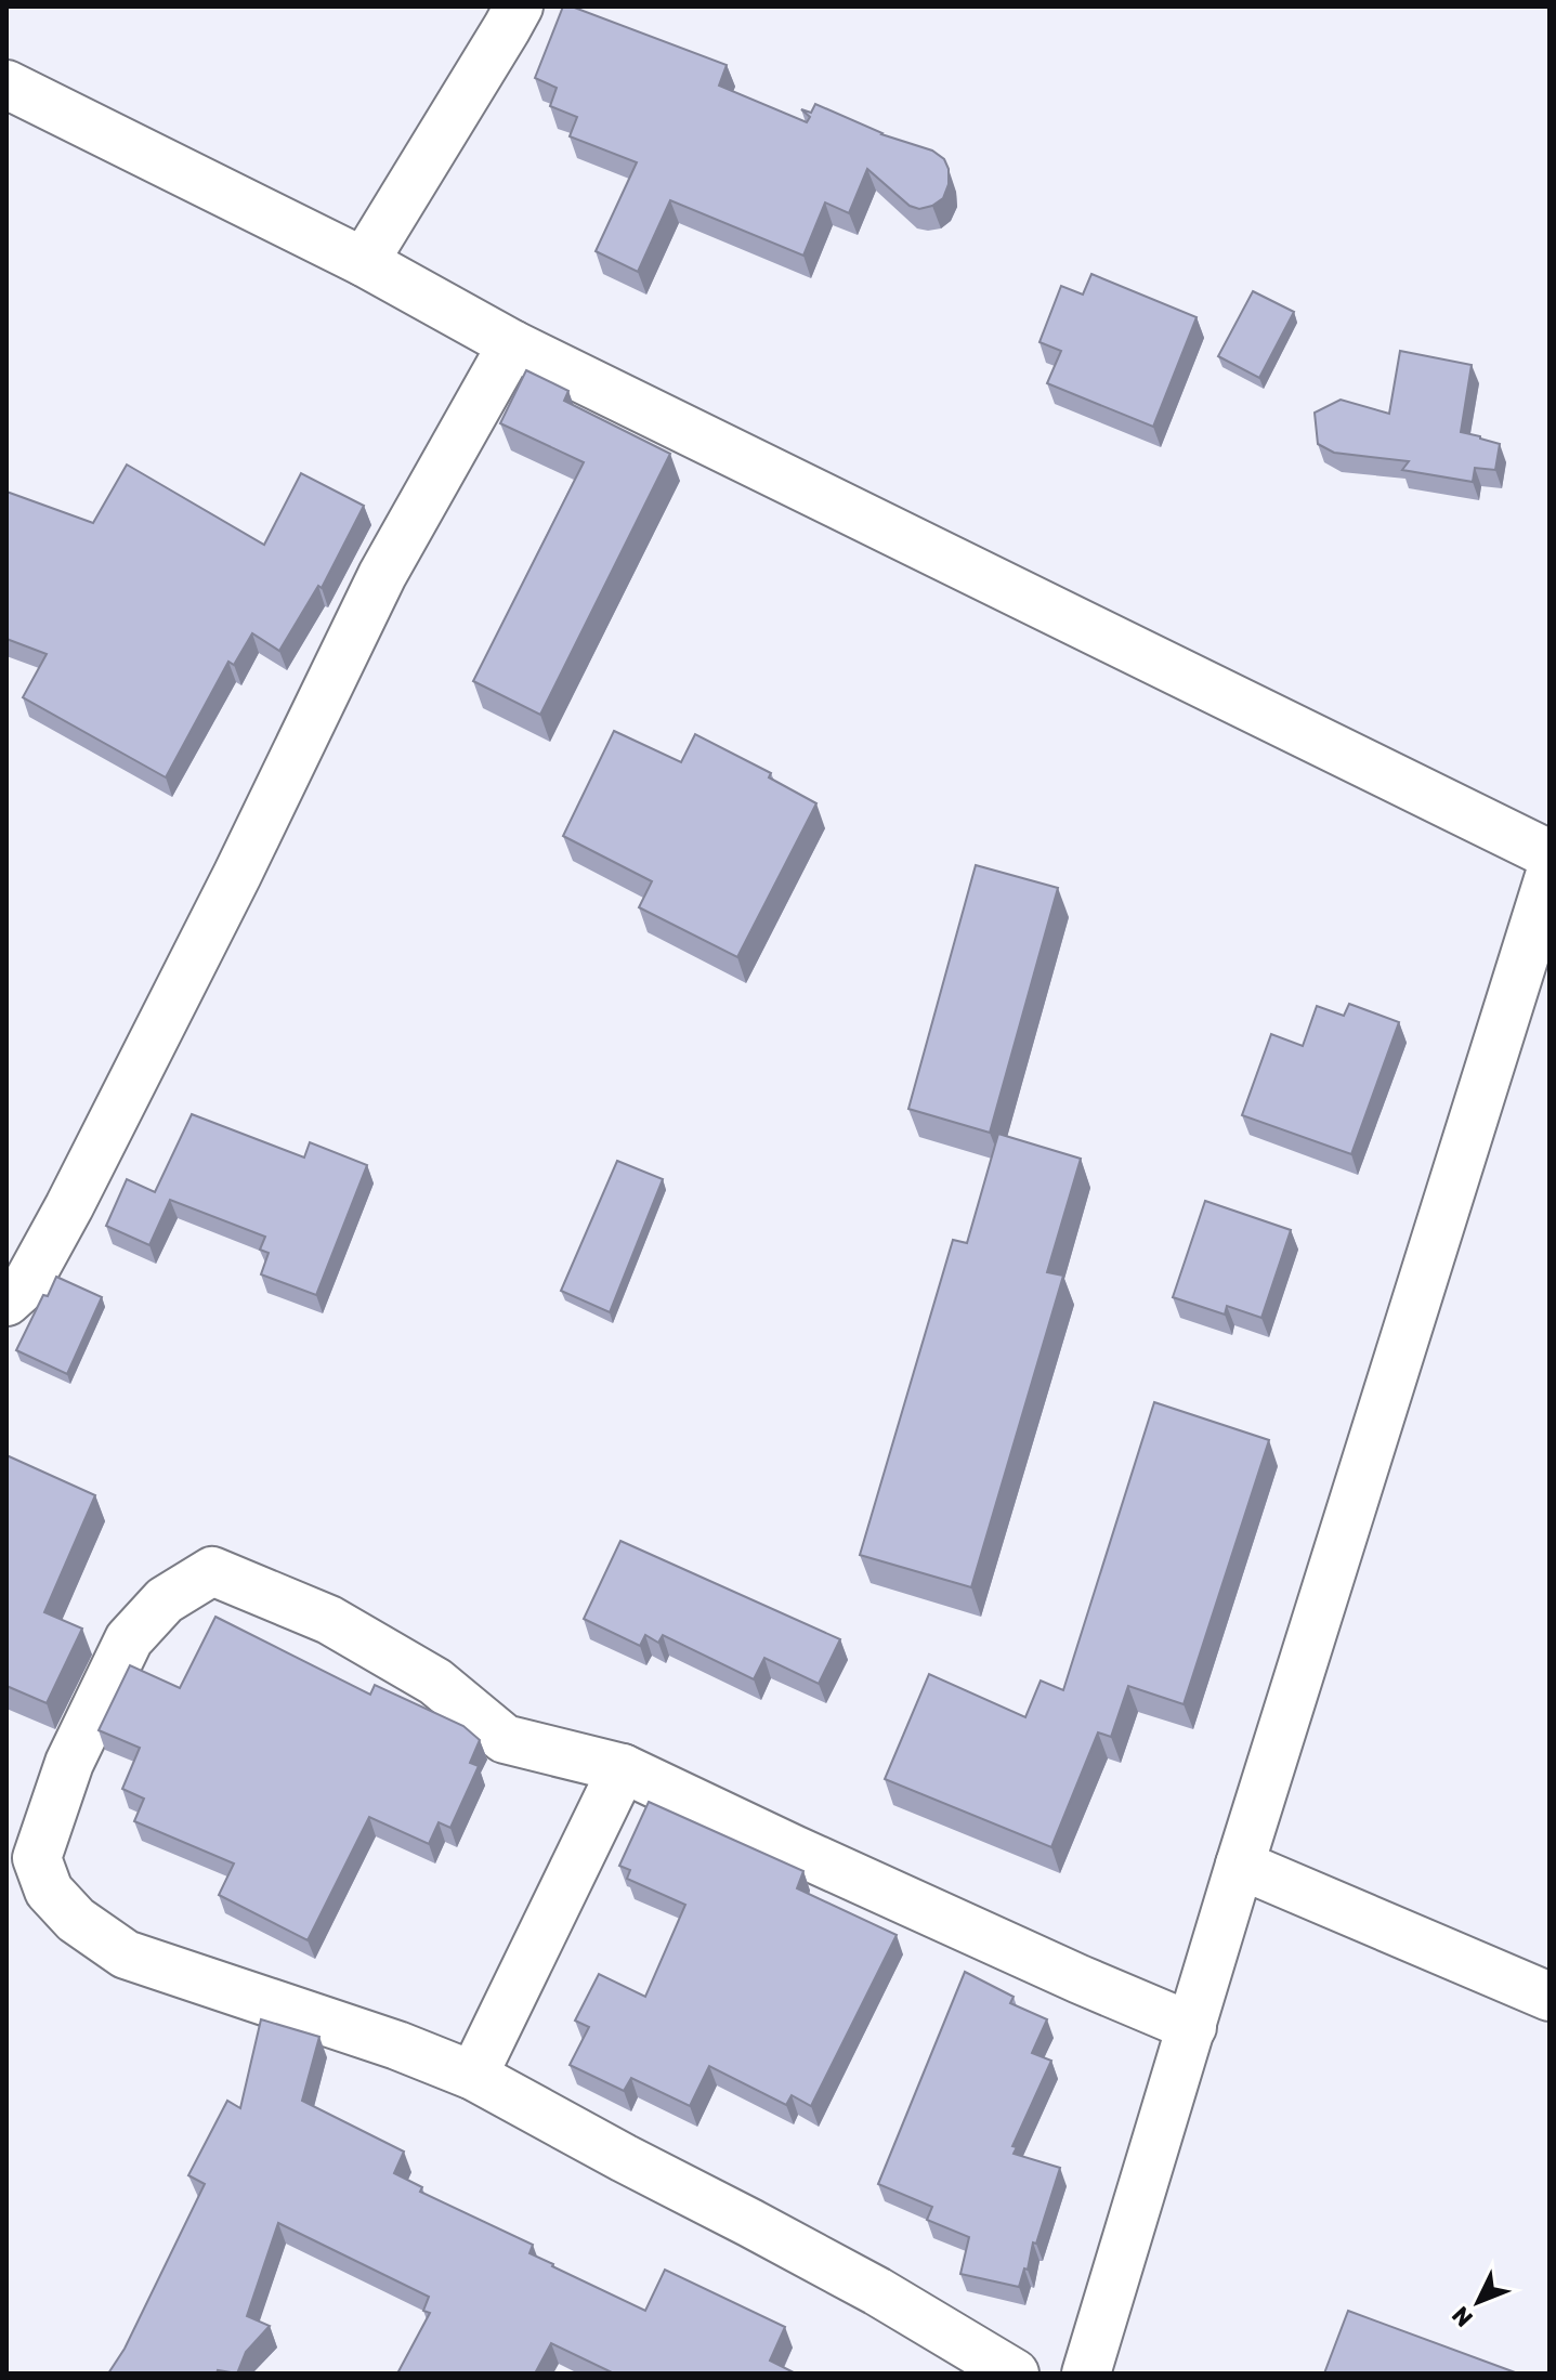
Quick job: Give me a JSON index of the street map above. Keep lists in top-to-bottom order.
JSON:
{
  "north": "bottom left"
}
